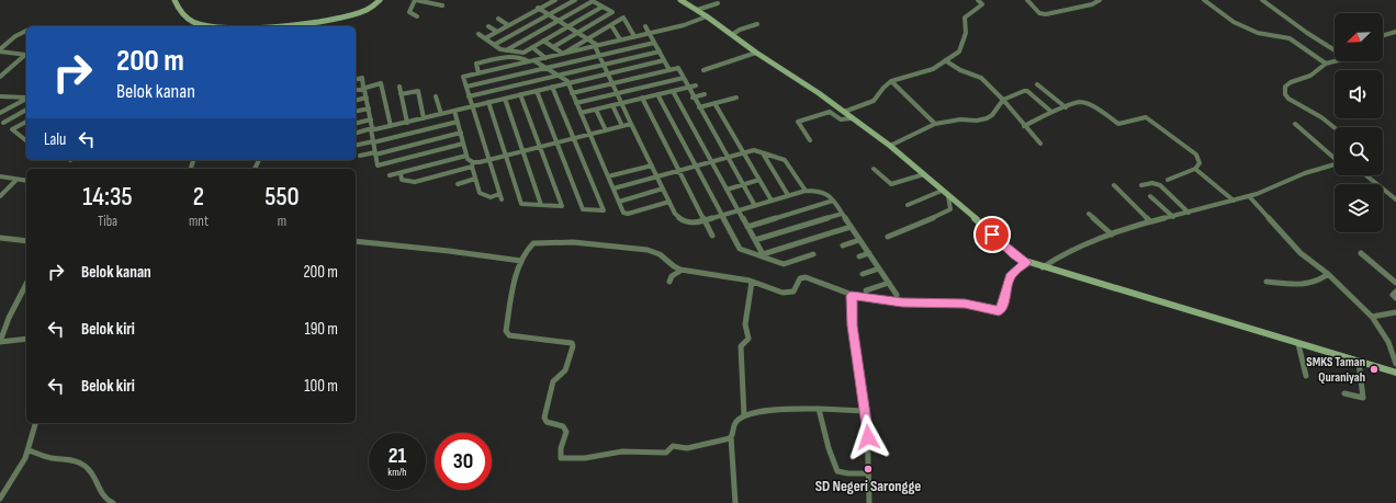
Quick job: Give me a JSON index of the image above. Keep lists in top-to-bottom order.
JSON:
{
  "places": ["SMKS Taman Quraniyah", "SD Negeri Sarongge"],
  "north": "bottom left",
  "page": {
    "turn": ["200 m", "Belok kanan"],
    "then": "Lalu",
    "eta": [
      "14:35",
      "Tiba",
      "2",
      "mnt",
      "550",
      "m"
    ],
    "list": [
      {
        "name": "Belok kanan",
        "value": "200 m"
      },
      {
        "name": "Belok kiri",
        "value": "190 m"
      },
      {
        "name": "Belok kiri",
        "value": "100 m"
      }
    ],
    "speed": "21 km/h",
    "limit": "30"
  }
}
